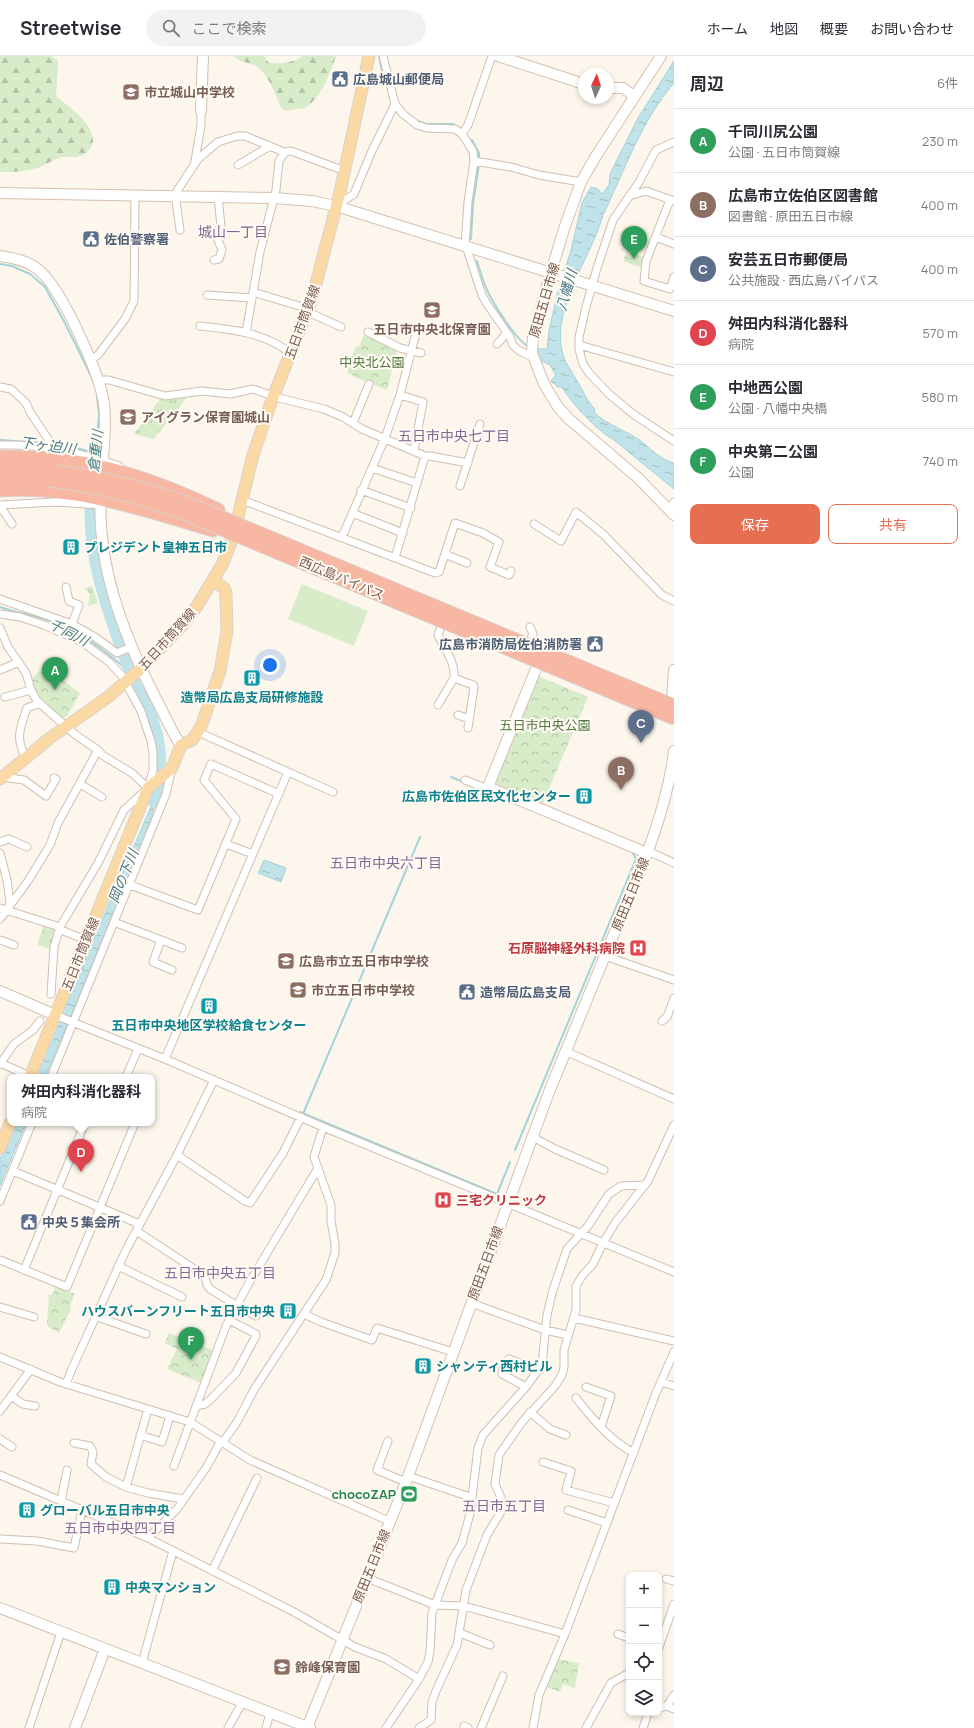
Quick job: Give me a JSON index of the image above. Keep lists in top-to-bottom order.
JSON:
{
  "streets": {
    "highway": ["西広島バイパス"],
    "main road": ["五日市筒賀線"],
    "street": ["原田五日市線"]
  },
  "crossings": [
    ["五日市筒賀線", "西広島バイパス"]
  ],
  "districts": [
    "城山一丁目",
    "五日市中央七丁目",
    "五日市中央六丁目",
    "五日市中央五丁目",
    "五日市五丁目",
    "五日市中央四丁目"
  ],
  "water": [
    "八幡川",
    "下ヶ迫川",
    "倉重川",
    "千同川",
    "岡の下川"
  ],
  "parks": ["中央北公園", "五日市中央公園"],
  "places": {
    "public building": [
      "広島城山郵便局",
      "佐伯警察署",
      "広島市消防局佐伯消防署",
      "造幣局広島支局",
      "中央５集会所"
    ],
    "school or university": [
      "市立城山中学校",
      "五日市中央北保育園",
      "アイグラン保育園城山",
      "広島市立五日市中学校",
      "市立五日市中学校",
      "鈴峰保育園"
    ],
    "building": [
      "プレジデント皇神五日市",
      "造幣局広島支局研修施設",
      "広島市佐伯区民文化センター",
      "五日市中央地区学校給食センター",
      "ハウスバーンフリート五日市中央",
      "シャンティ西村ビル",
      "グローバル五日市中央",
      "中央マンション"
    ],
    "hospital": ["石原脳神経外科病院", "三宅クリニック"],
    "sports": ["chocoZAP"]
  },
  "north": "top",
  "page": {
    "header": "Streetwise",
    "search": "ここで検索",
    "nav": [
      "ホーム",
      "地図",
      "概要",
      "お問い合わせ"
    ],
    "heading": ["周辺", "6件"],
    "list": [
      {
        "mark": "A",
        "name": "千同川尻公園",
        "note": "公園 · 五日市筒賀線",
        "value": "230 m"
      },
      {
        "mark": "B",
        "name": "広島市立佐伯区図書館",
        "note": "図書館 · 原田五日市線",
        "value": "400 m"
      },
      {
        "mark": "C",
        "name": "安芸五日市郵便局",
        "note": "公共施設 · 西広島バイパス",
        "value": "400 m"
      },
      {
        "mark": "D",
        "name": "舛田内科消化器科",
        "note": "病院",
        "value": "570 m"
      },
      {
        "mark": "E",
        "name": "中地西公園",
        "note": "公園 · 八幡中央橋",
        "value": "580 m"
      },
      {
        "mark": "F",
        "name": "中央第二公園",
        "note": "公園",
        "value": "740 m"
      }
    ],
    "pins": [
      "E",
      "A",
      "C",
      "B",
      "D",
      "F"
    ],
    "buttons": ["保存", "共有"],
    "popup": ["舛田内科消化器科", "病院"],
    "map_buttons": ["+", "−"]
  }
}
